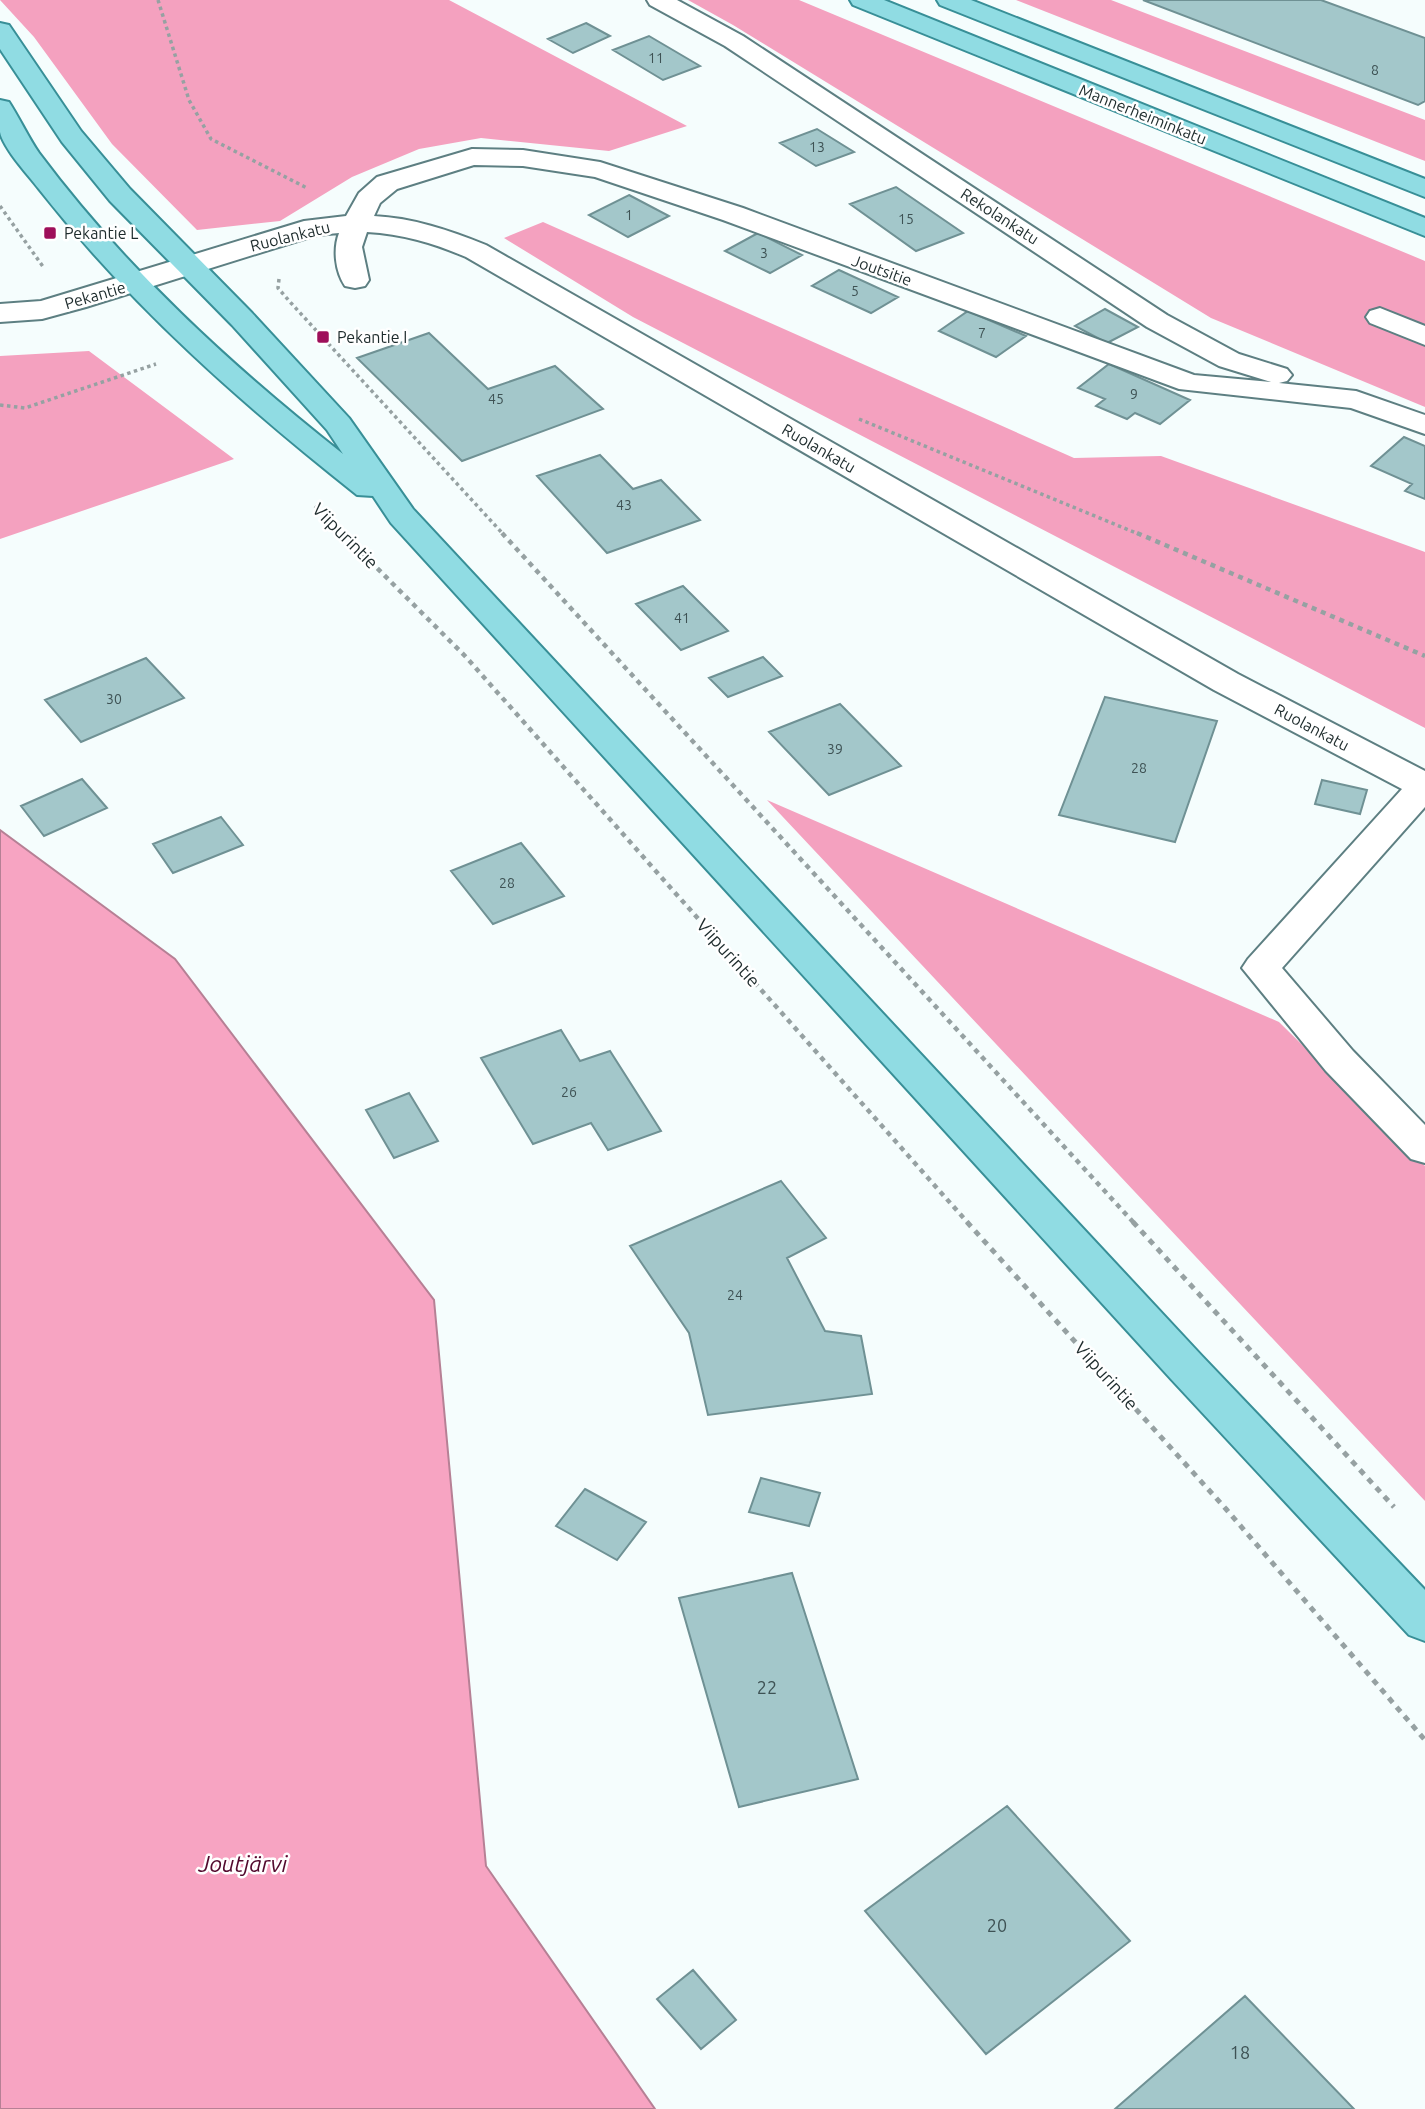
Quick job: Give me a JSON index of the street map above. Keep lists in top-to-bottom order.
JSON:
{
  "streets": {
    "main road": ["Mannerheiminkatu"],
    "street": [
      "Rekolankatu",
      "Ruolankatu",
      "Joutsitie",
      "Pekantie"
    ],
    "path": ["Viipurintie"]
  },
  "crossings": [
    ["Rekolankatu", "Joutsitie"],
    ["Ruolankatu", "Joutsitie"],
    ["Ruolankatu", "Pekantie"]
  ],
  "water": ["Joutjärvi"],
  "places": {
    "transit": ["Pekantie L", "Pekantie I"]
  },
  "house_numbers": [
    "11",
    "8",
    "13",
    "1",
    "15",
    "3",
    "5",
    "7",
    "9",
    "45",
    "43",
    "41",
    "30",
    "39",
    "28",
    "28",
    "26",
    "24",
    "22",
    "20",
    "18"
  ]
}
